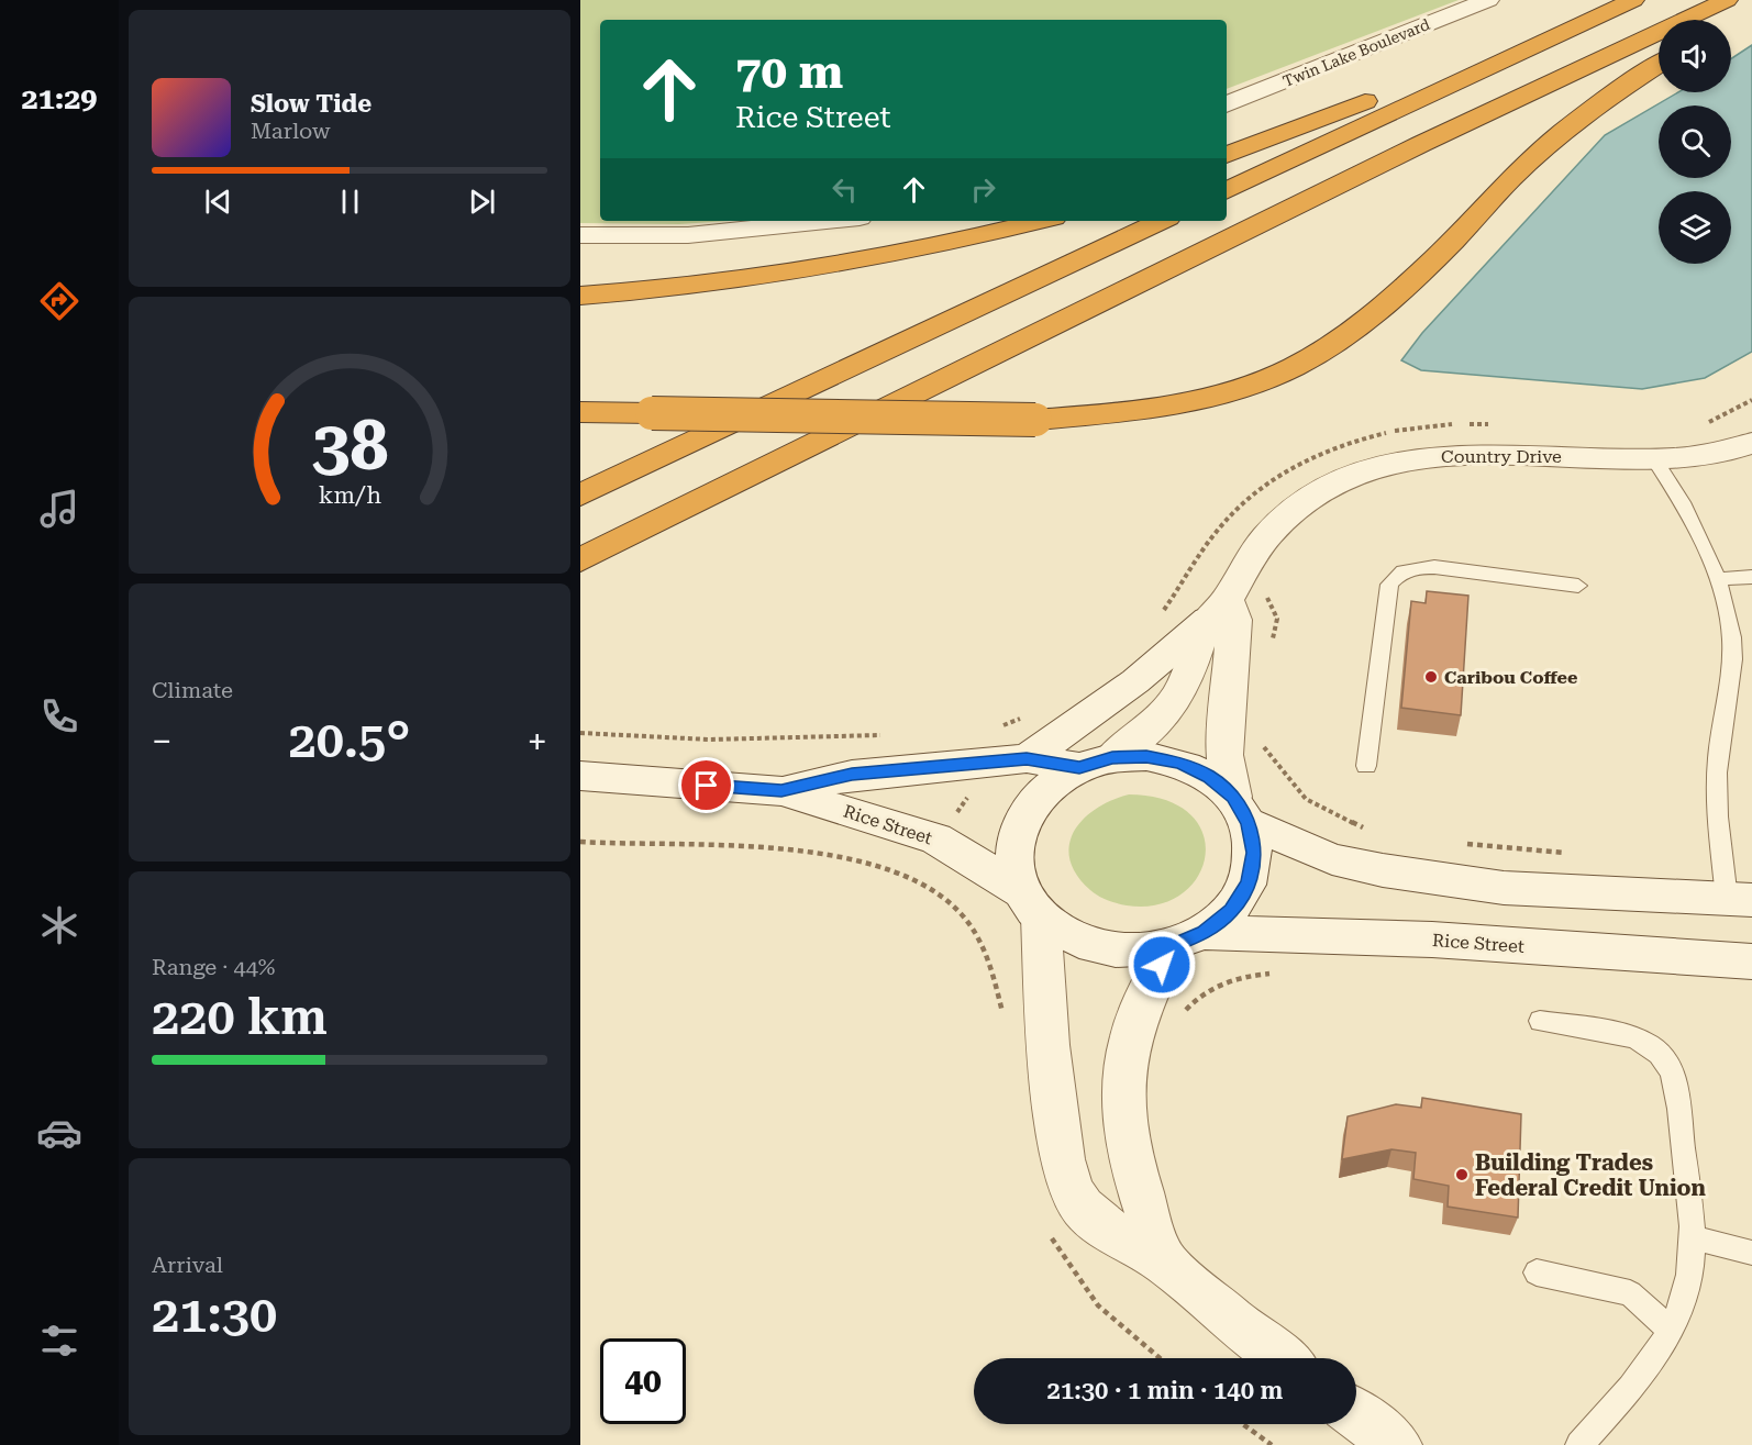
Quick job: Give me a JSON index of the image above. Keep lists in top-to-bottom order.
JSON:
{
  "streets": {
    "street": ["Twin Lake Boulevard", "Country Drive", "Rice Street"]
  },
  "crossings": [
    ["Country Drive", "Rice Street"]
  ],
  "places": ["Caribou Coffee", "Building Trades Federal Credit Union"],
  "page": {
    "tabs": "21:29",
    "turn": ["70 m", "Rice Street"],
    "song": ["Slow Tide", "Marlow"],
    "tile": [
      "Climate",
      ["Range · 44%", "220 km"],
      ["Arrival", "21:30"]
    ],
    "heat": ["−", "20.5°", "+"],
    "limit": "40",
    "trip": "21:30 · 1 min · 140 m",
    "gauge": ["38", "km/h"]
  }
}
